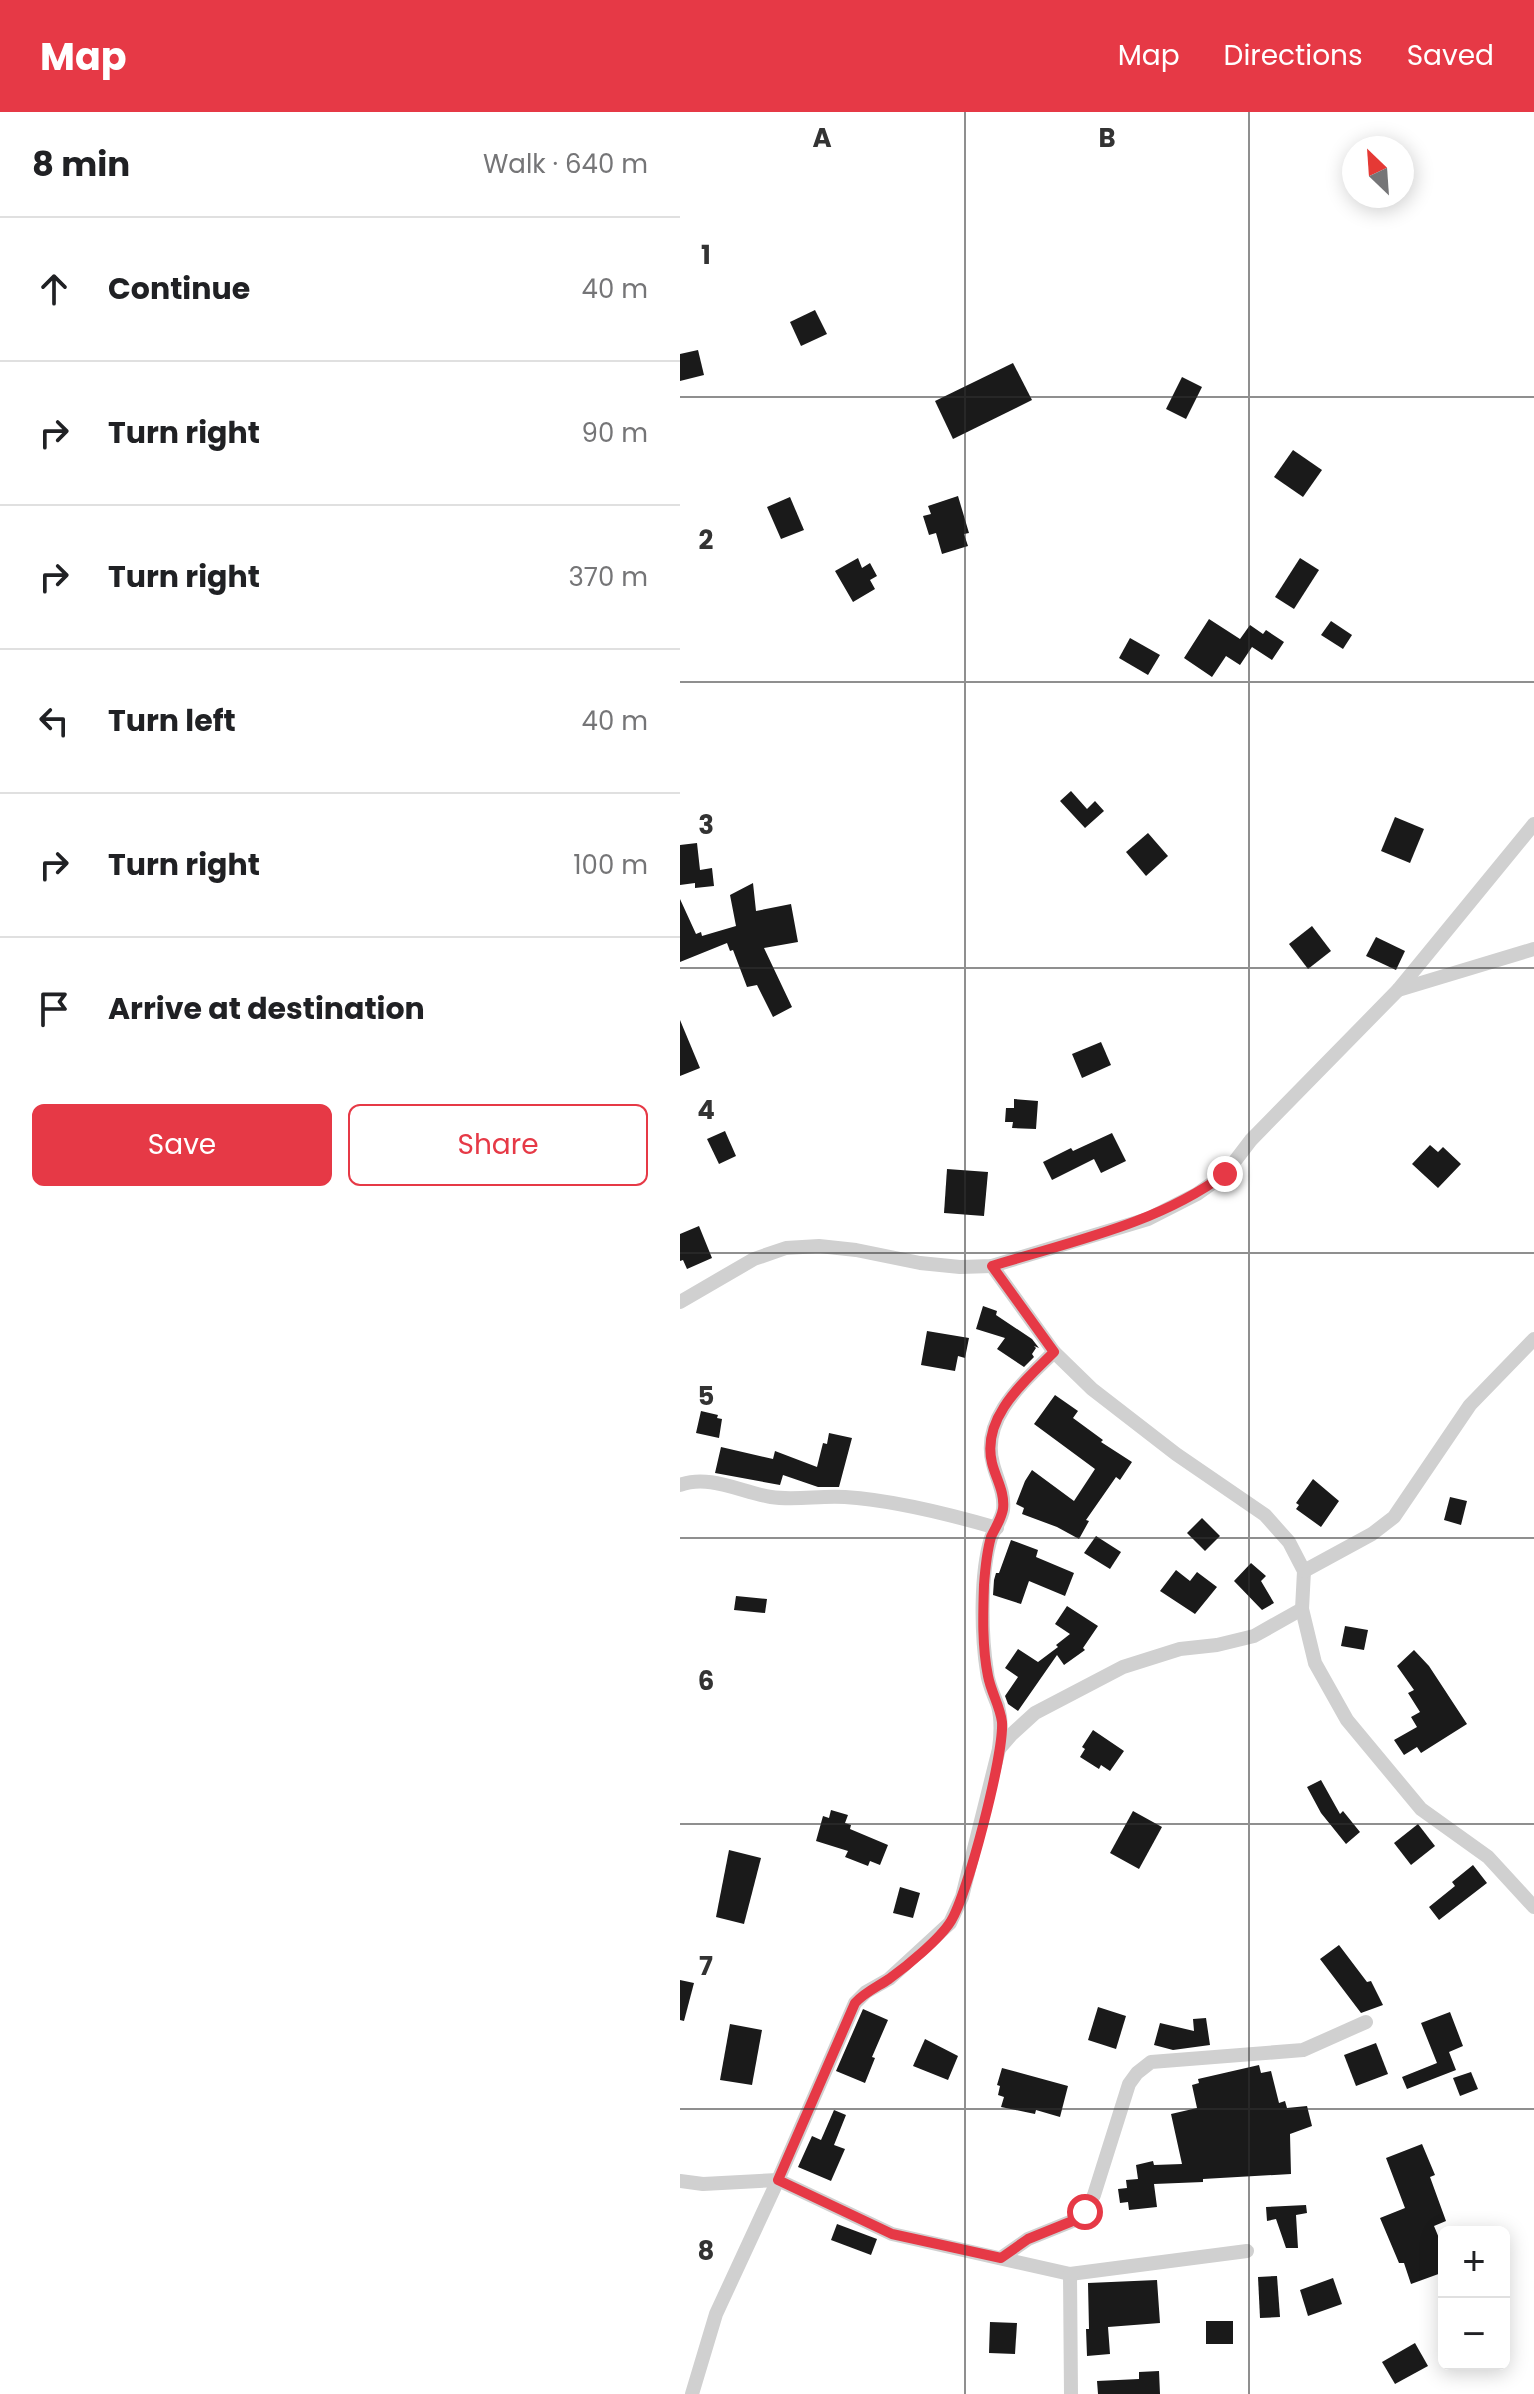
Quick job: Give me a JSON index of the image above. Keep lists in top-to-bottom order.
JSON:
{
  "north": "top left",
  "page": {
    "header": "Map",
    "nav": ["Map", "Directions", "Saved"],
    "heading": ["8 min", "Walk · 640 m"],
    "list": [
      ["Continue", "40 m"],
      ["Turn right", "90 m"],
      ["Turn right", "370 m"],
      ["Turn left", "40 m"],
      ["Turn right", "100 m"],
      "Arrive at destination"
    ],
    "buttons": ["Save", "Share"],
    "map_buttons": ["+", "−"]
  },
  "grid": {
    "columns": ["A", "B"],
    "rows": [
      "1",
      "2",
      "3",
      "4",
      "5",
      "6",
      "7",
      "8"
    ]
  }
}
